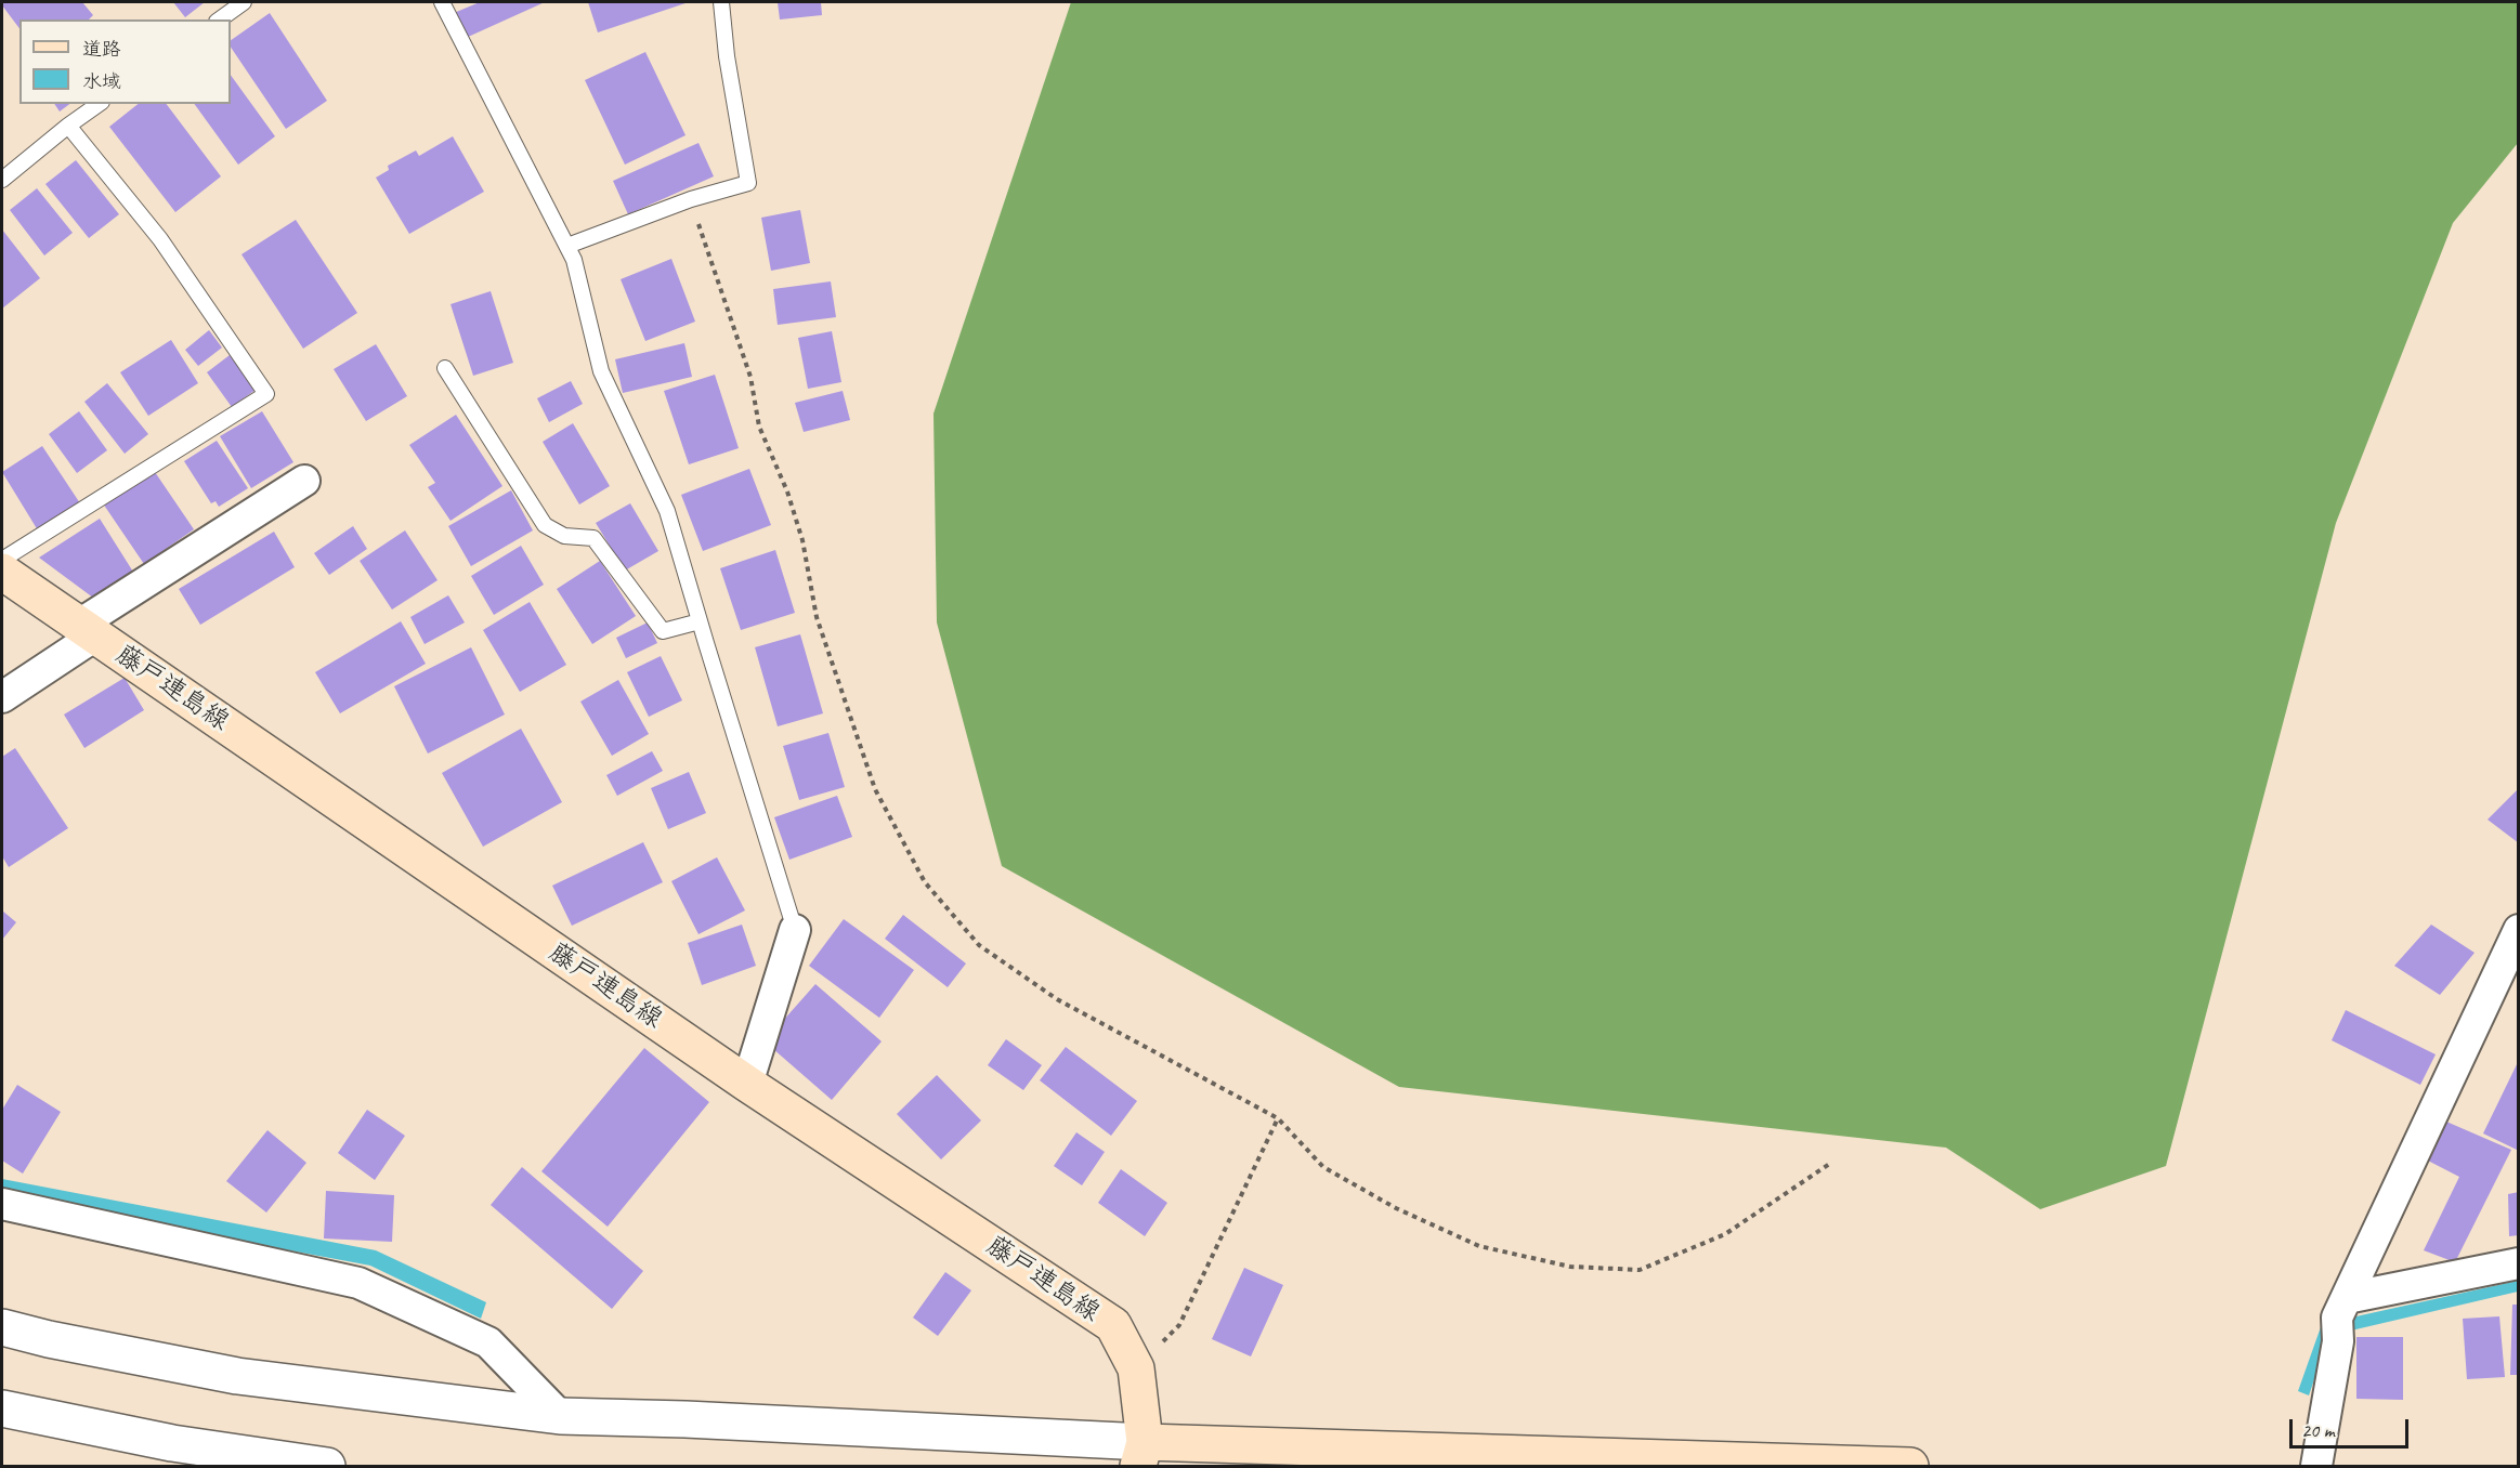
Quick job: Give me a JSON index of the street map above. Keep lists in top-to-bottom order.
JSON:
{
  "streets": {
    "main road": ["藤戸連島線"]
  },
  "legend": ["道路", "水域"],
  "scale_bar": "20 m"
}
